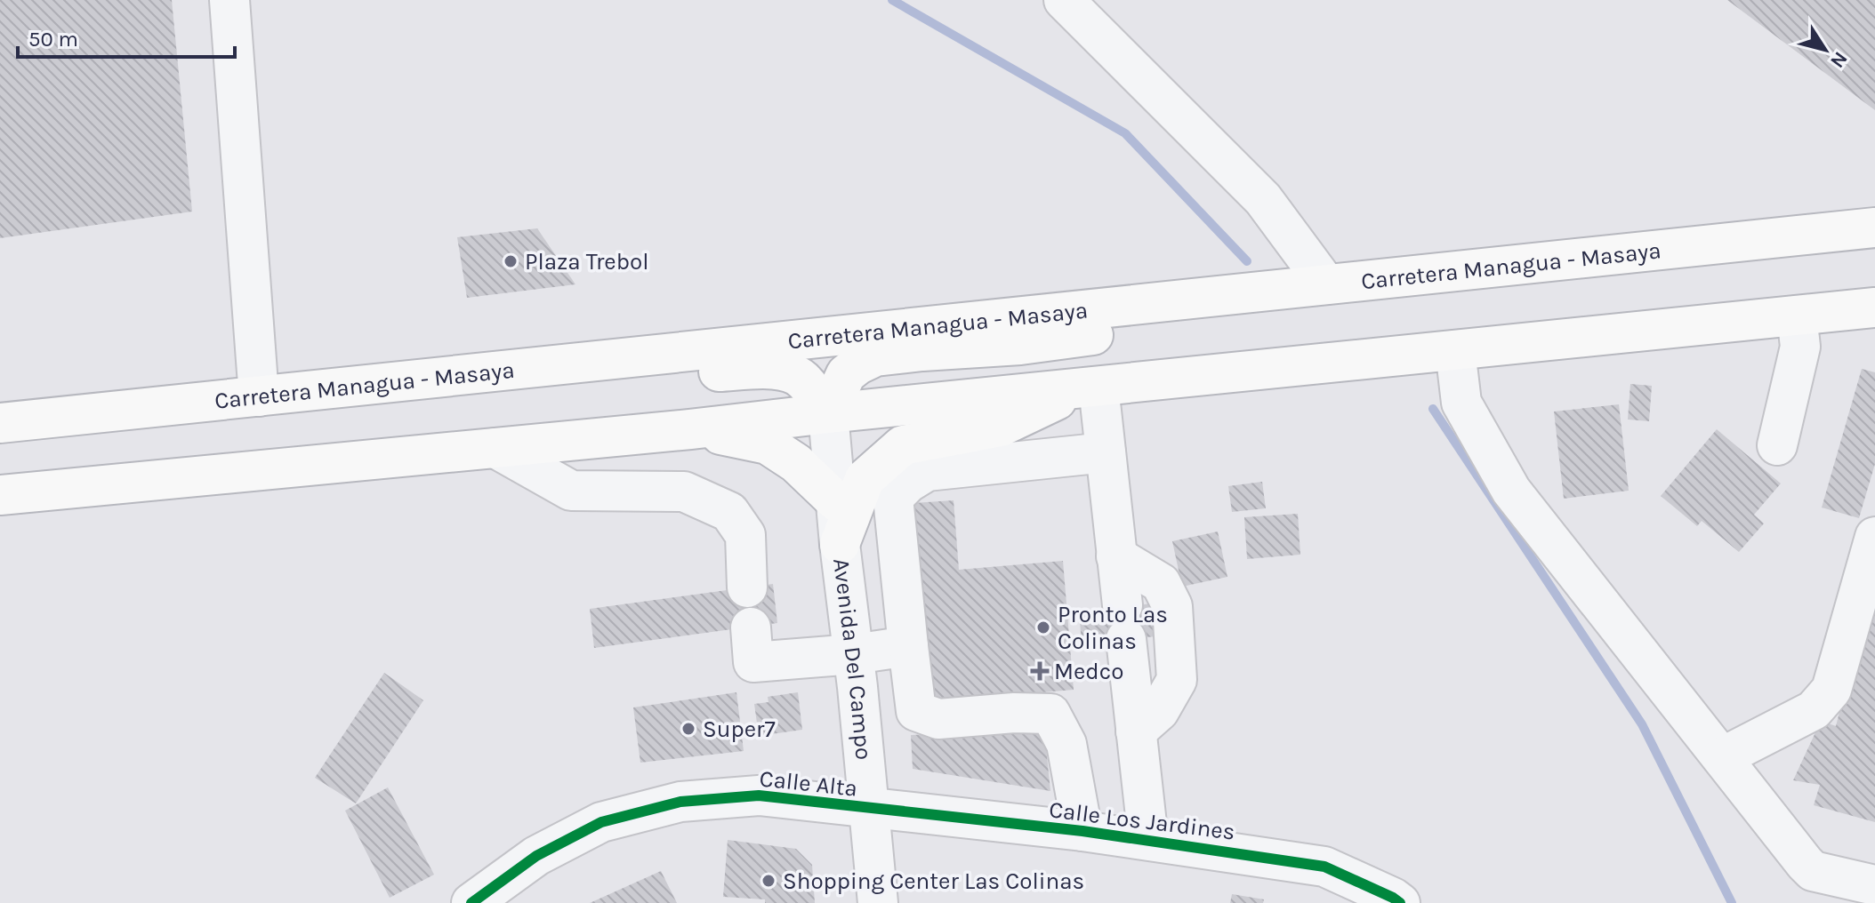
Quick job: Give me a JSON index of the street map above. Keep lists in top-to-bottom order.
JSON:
{
  "streets": {
    "highway": ["Carretera Managua - Masaya"],
    "street": ["Avenida Del Campo", "Calle Alta", "Calle Los Jardines"]
  },
  "crossings": [
    ["Avenida Del Campo", "Calle Alta"],
    ["Avenida Del Campo", "Calle Los Jardines"],
    ["Calle Alta", "Calle Los Jardines"]
  ],
  "places": {
    "other": [
      "Plaza Trebol",
      "Pronto Las Colinas",
      "Super7",
      "Shopping Center Las Colinas"
    ],
    "health": ["Medco"]
  },
  "scale_bar": "50 m",
  "north": "bottom right"
}
